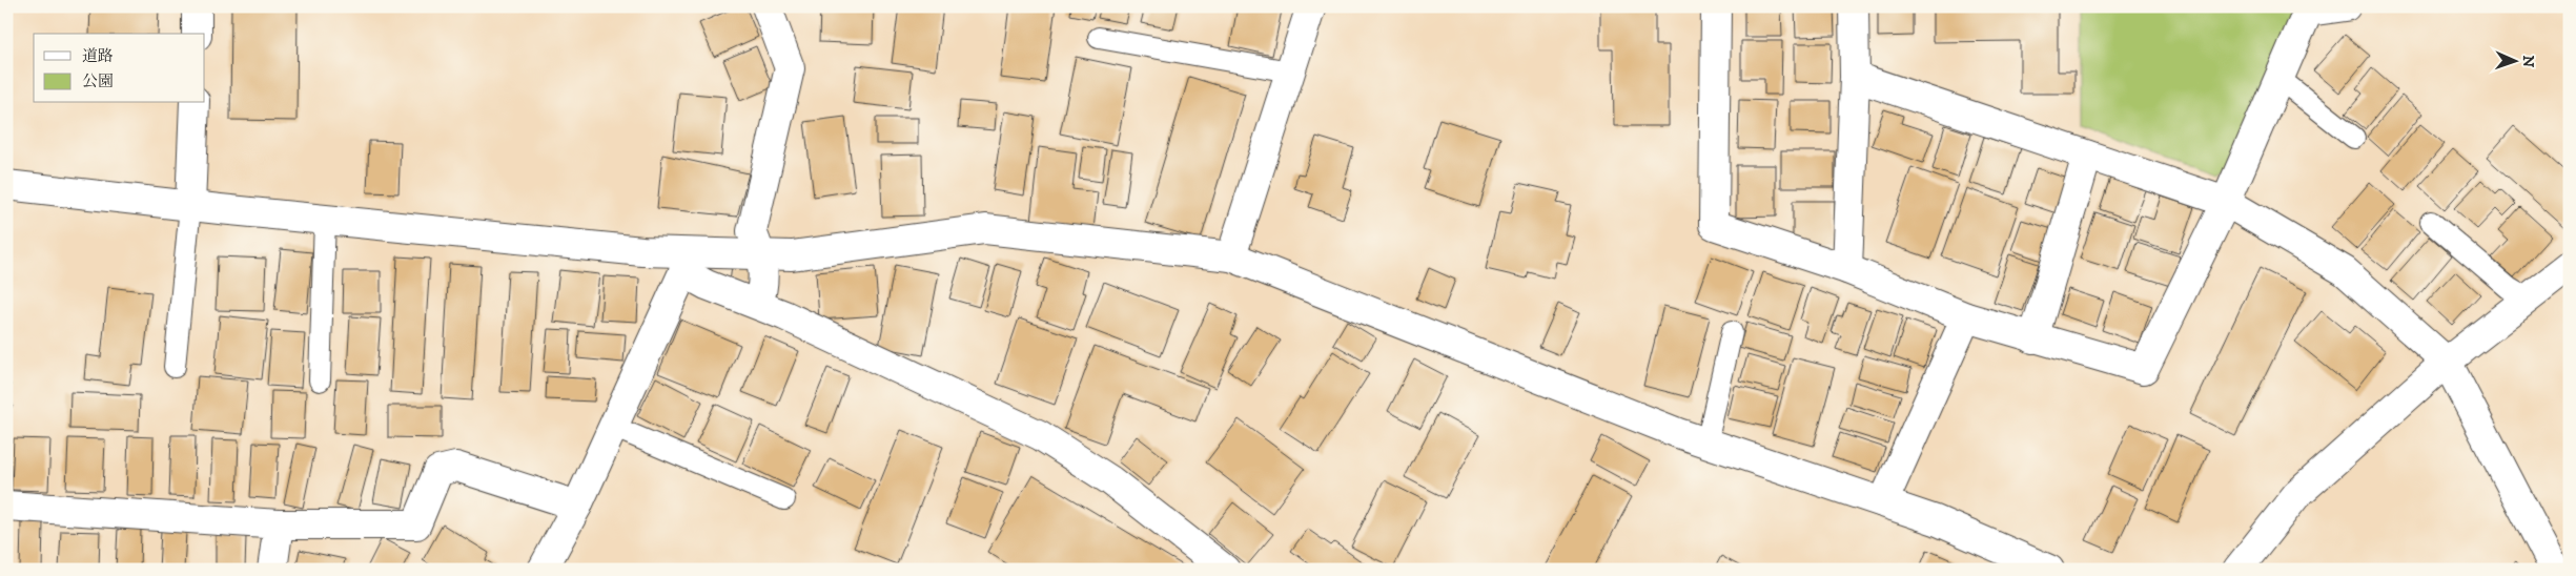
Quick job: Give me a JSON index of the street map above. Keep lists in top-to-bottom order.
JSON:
{
  "legend": ["道路", "公園"],
  "north": "right"
}
